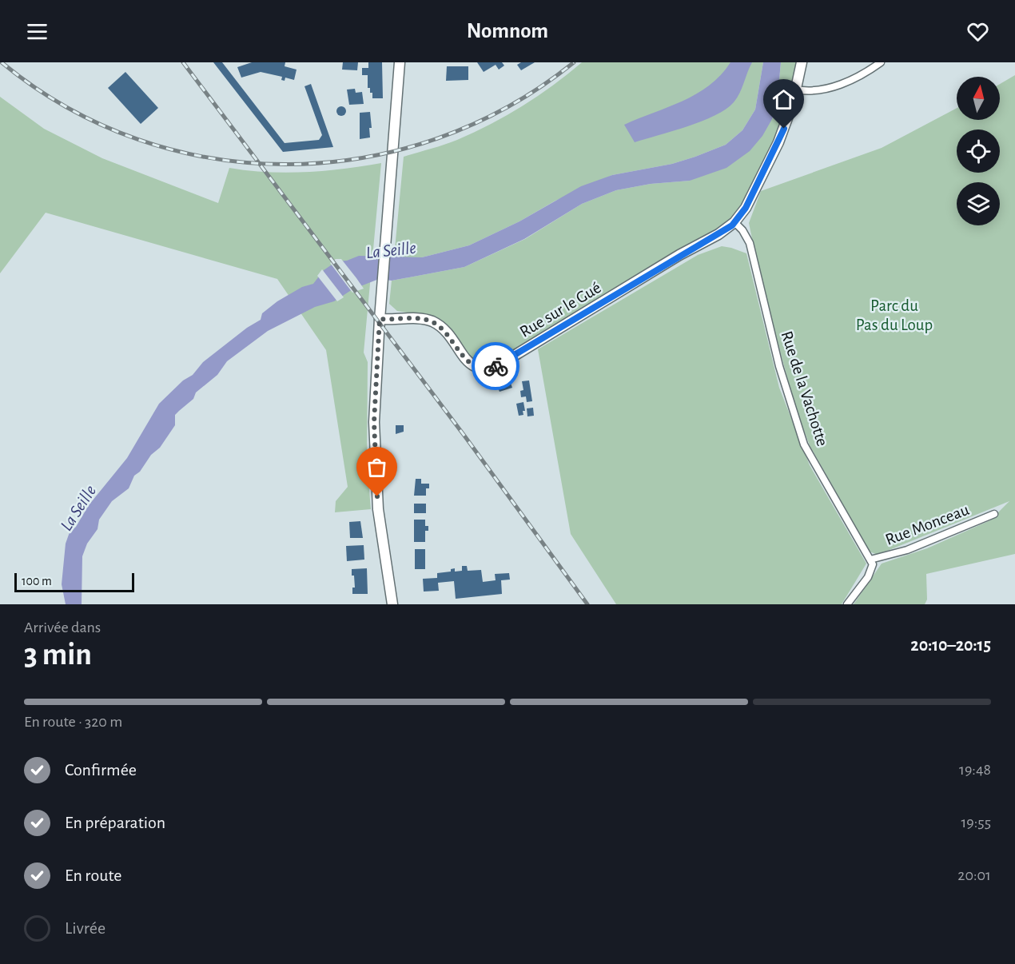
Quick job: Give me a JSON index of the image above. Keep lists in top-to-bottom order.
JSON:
{
  "streets": {
    "street": ["Rue sur le Gué", "Rue de la Vachotte", "Rue Monceau"]
  },
  "crossings": [
    ["Rue sur le Gué", "Rue de la Vachotte"],
    ["Rue de la Vachotte", "Rue Monceau"]
  ],
  "water": ["La Seille"],
  "parks": ["Parc du Pas du Loup"],
  "scale_bar": "100 m",
  "north": "top",
  "page": {
    "header": "Nomnom",
    "scale": "100 m",
    "heading": ["3 min", "Arrivée dans", "20:10–20:15"],
    "bar": "En route · 320 m",
    "list": [
      ["Confirmée", "19:48"],
      ["En préparation", "19:55"],
      ["En route", "20:01"],
      "Livrée"
    ]
  }
}
